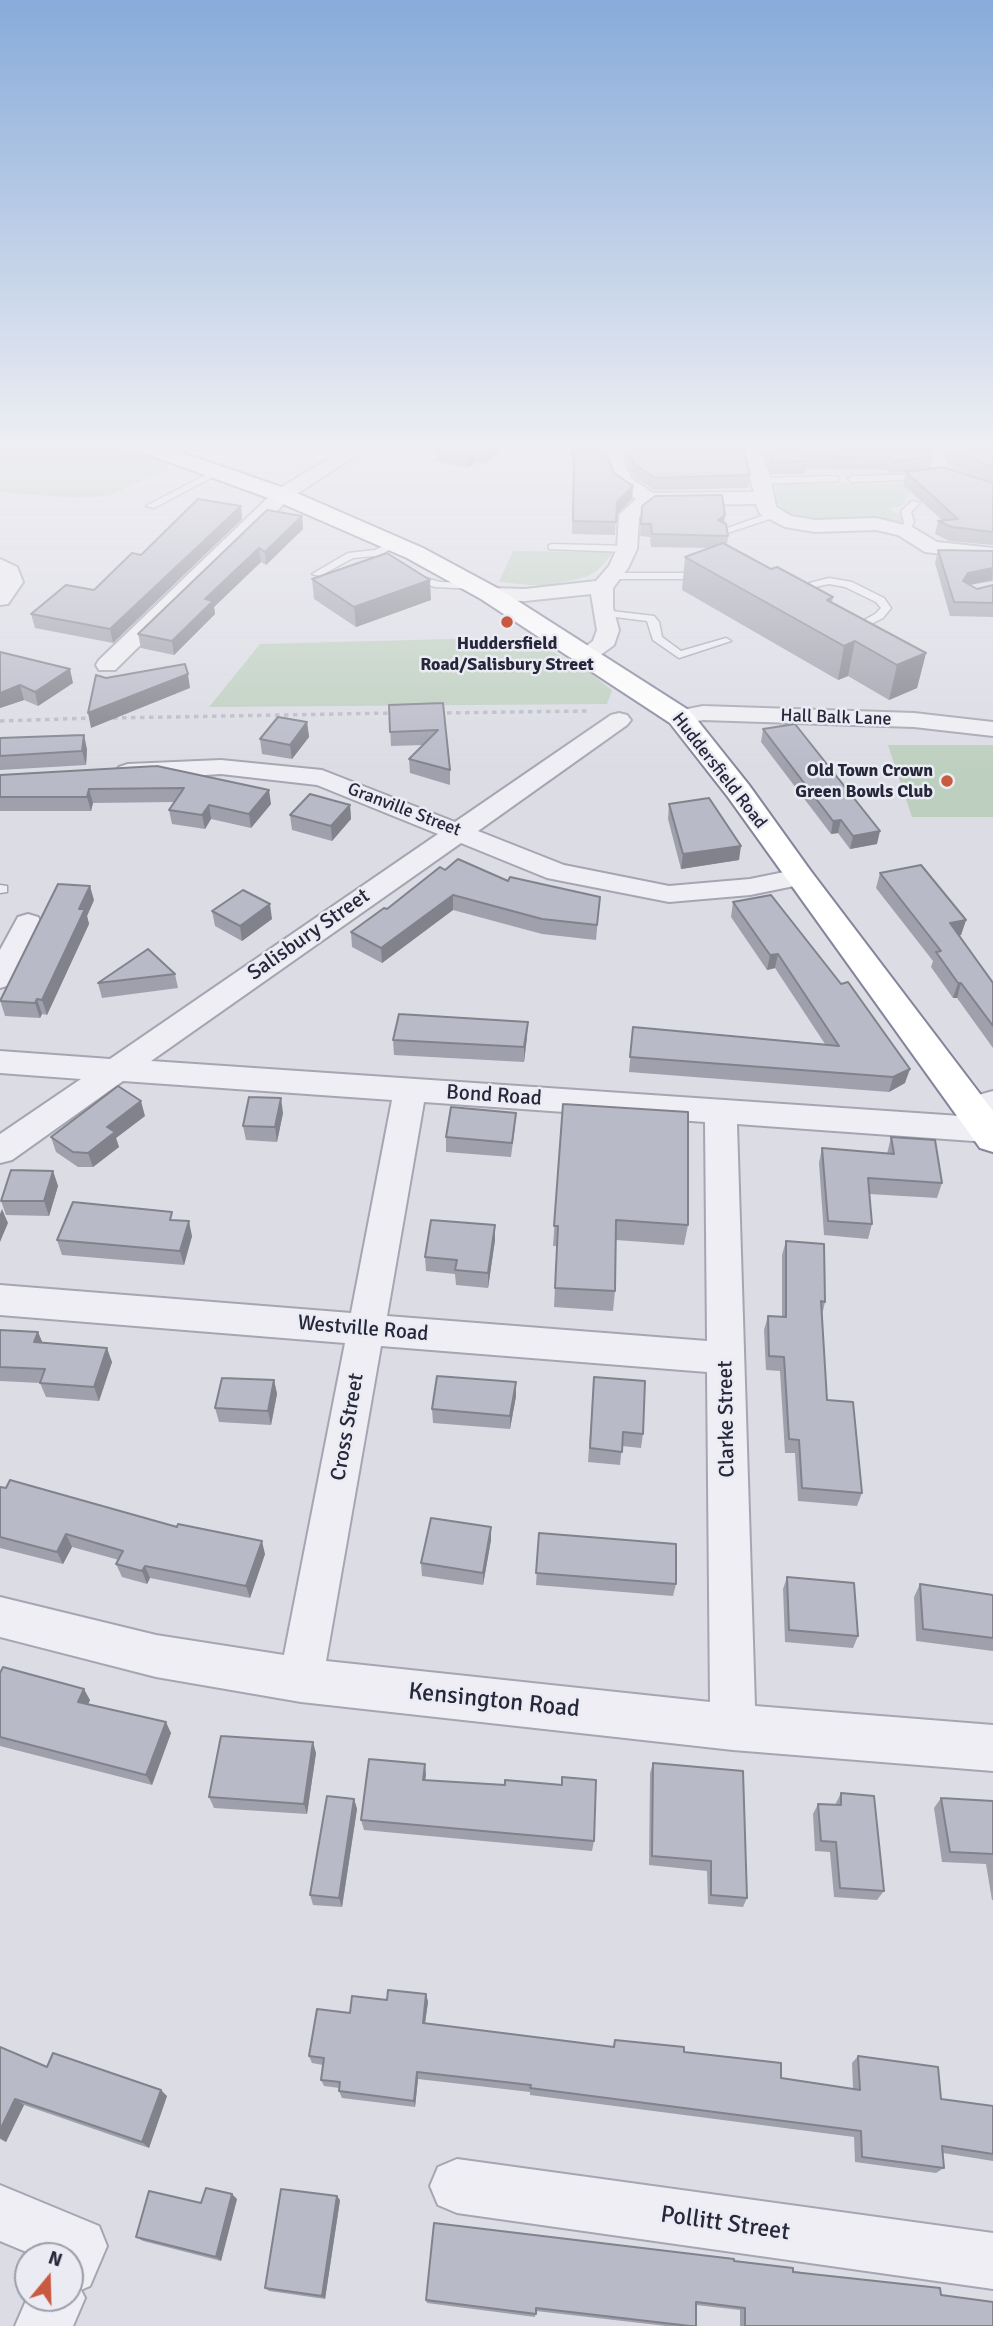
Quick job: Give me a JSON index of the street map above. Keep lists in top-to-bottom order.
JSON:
{
  "streets": {
    "highway": ["Huddersfield Road"],
    "street": [
      "Hall Balk Lane",
      "Granville Street",
      "Salisbury Street",
      "Bond Road",
      "Westville Road",
      "Clarke Street",
      "Cross Street",
      "Kensington Road",
      "Pollitt Street"
    ]
  },
  "crossings": [
    ["Hall Balk Lane", "Huddersfield Road"],
    ["Huddersfield Road", "Granville Street"],
    ["Huddersfield Road", "Bond Road"],
    ["Granville Street", "Salisbury Street"],
    ["Salisbury Street", "Bond Road"],
    ["Bond Road", "Clarke Street"],
    ["Bond Road", "Cross Street"],
    ["Westville Road", "Clarke Street"],
    ["Westville Road", "Cross Street"],
    ["Clarke Street", "Kensington Road"],
    ["Cross Street", "Kensington Road"]
  ],
  "places": ["Huddersfield Road/Salisbury Street", "Old Town Crown Green Bowls Club"],
  "north": "top"
}
